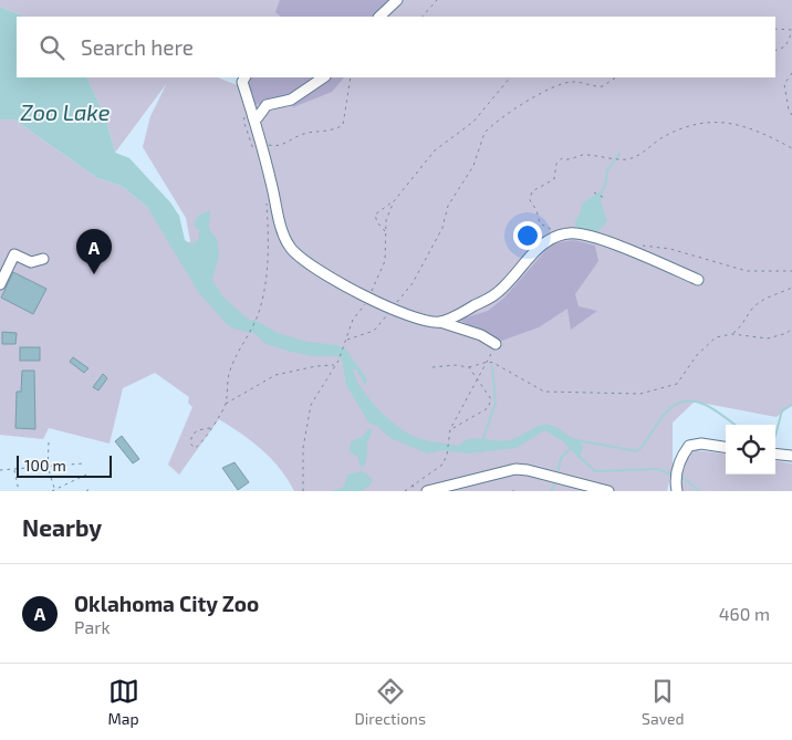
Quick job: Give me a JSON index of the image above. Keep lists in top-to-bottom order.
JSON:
{
  "water": ["Zoo Lake"],
  "scale_bar": "100 m",
  "page": {
    "search": "Search here",
    "pins": "A",
    "scale": "100 m",
    "heading": "Nearby",
    "list": [
      {
        "mark": "A",
        "name": "Oklahoma City Zoo",
        "note": "Park",
        "value": "460 m"
      }
    ],
    "nav": ["Map", "Directions", "Saved"]
  }
}
